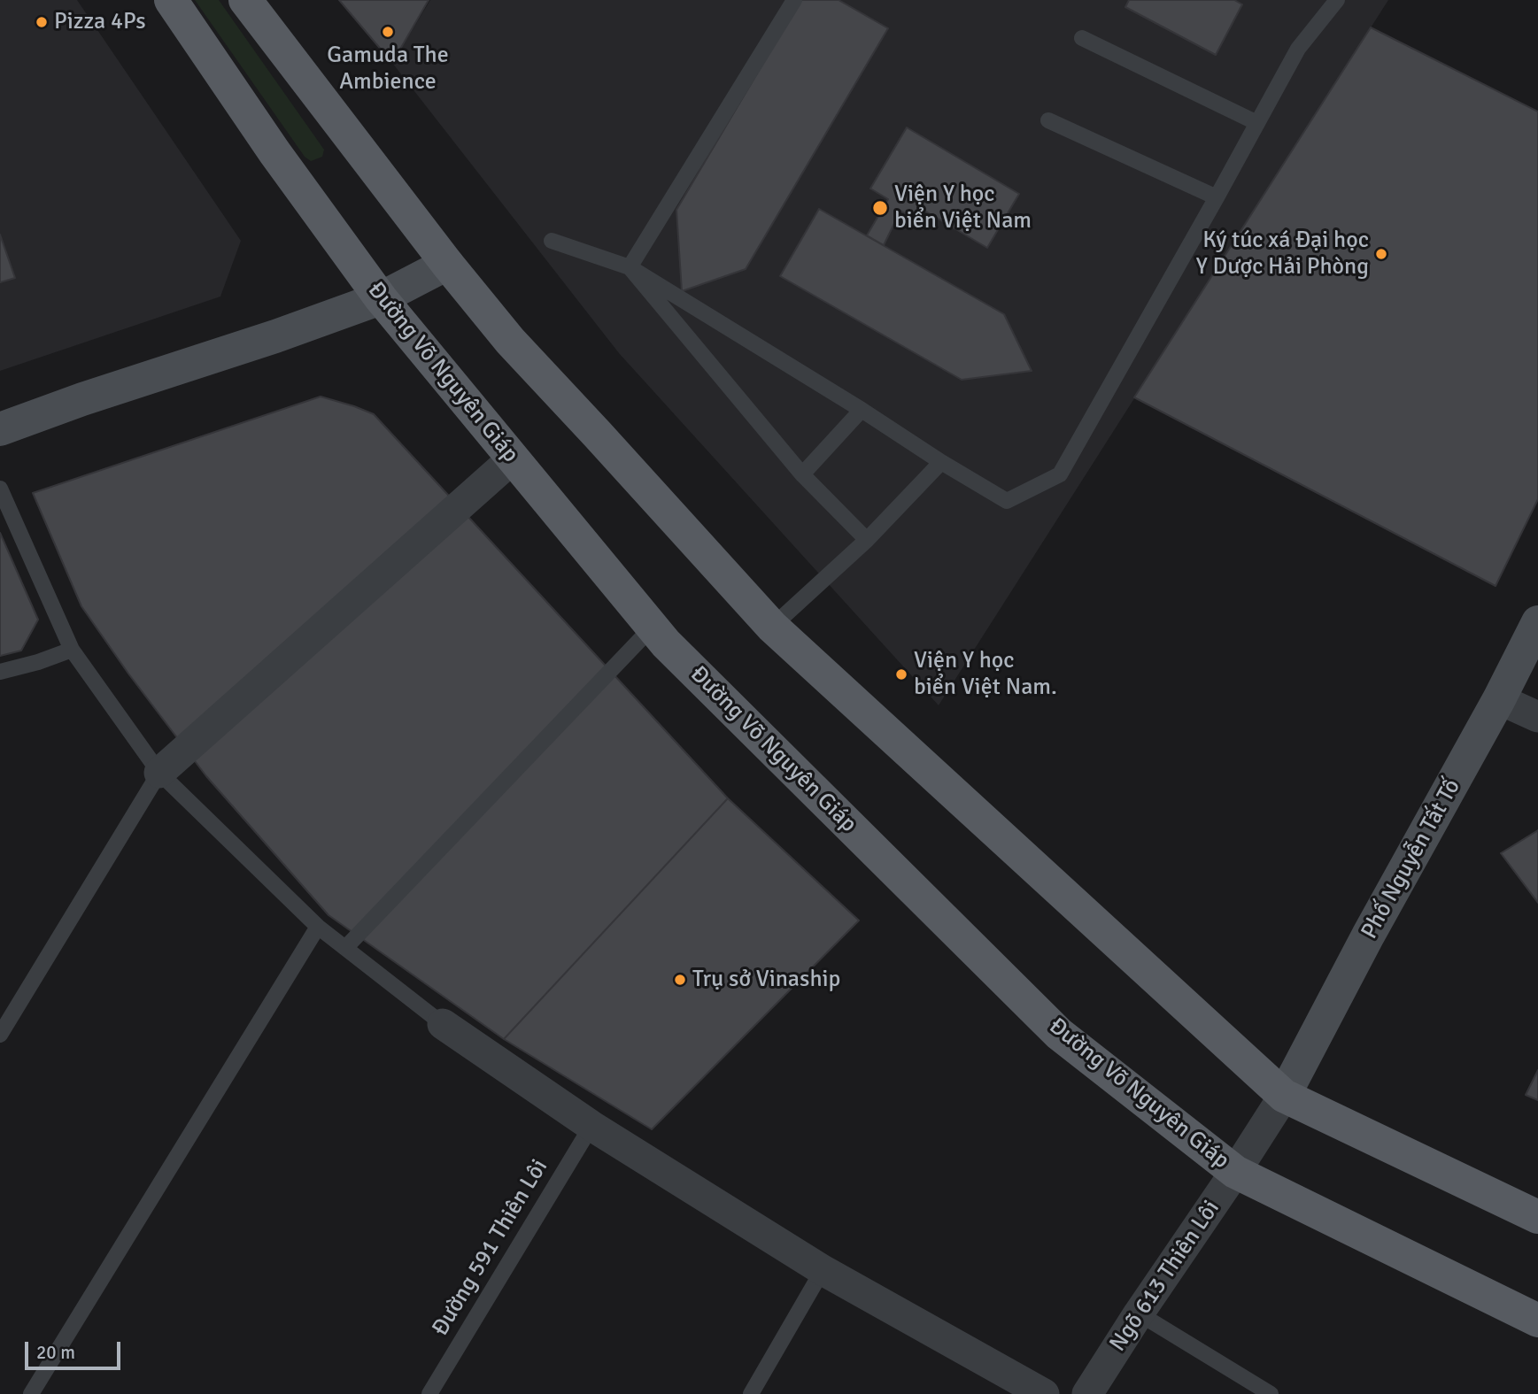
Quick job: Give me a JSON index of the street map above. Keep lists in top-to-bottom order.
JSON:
{
  "streets": {
    "main road": ["Đường Võ Nguyên Giáp"],
    "street": ["Phố Nguyễn Tất Tố", "Ngõ 613 Thiên Lôi"],
    "lane": ["Đường 591 Thiên Lôi"]
  },
  "crossings": [
    ["Đường Võ Nguyên Giáp", "Ngõ 613 Thiên Lôi"],
    ["Phố Nguyễn Tất Tố", "Ngõ 613 Thiên Lôi"]
  ],
  "places": [
    "Pizza 4Ps",
    "Gamuda The Ambience",
    "Viện Y học biển Việt Nam",
    "Ký túc xá Đại học Y Dược Hải Phòng",
    "Viện Y học biển Việt Nam.",
    "Trụ sở Vinaship"
  ],
  "scale_bar": "20 m"
}
